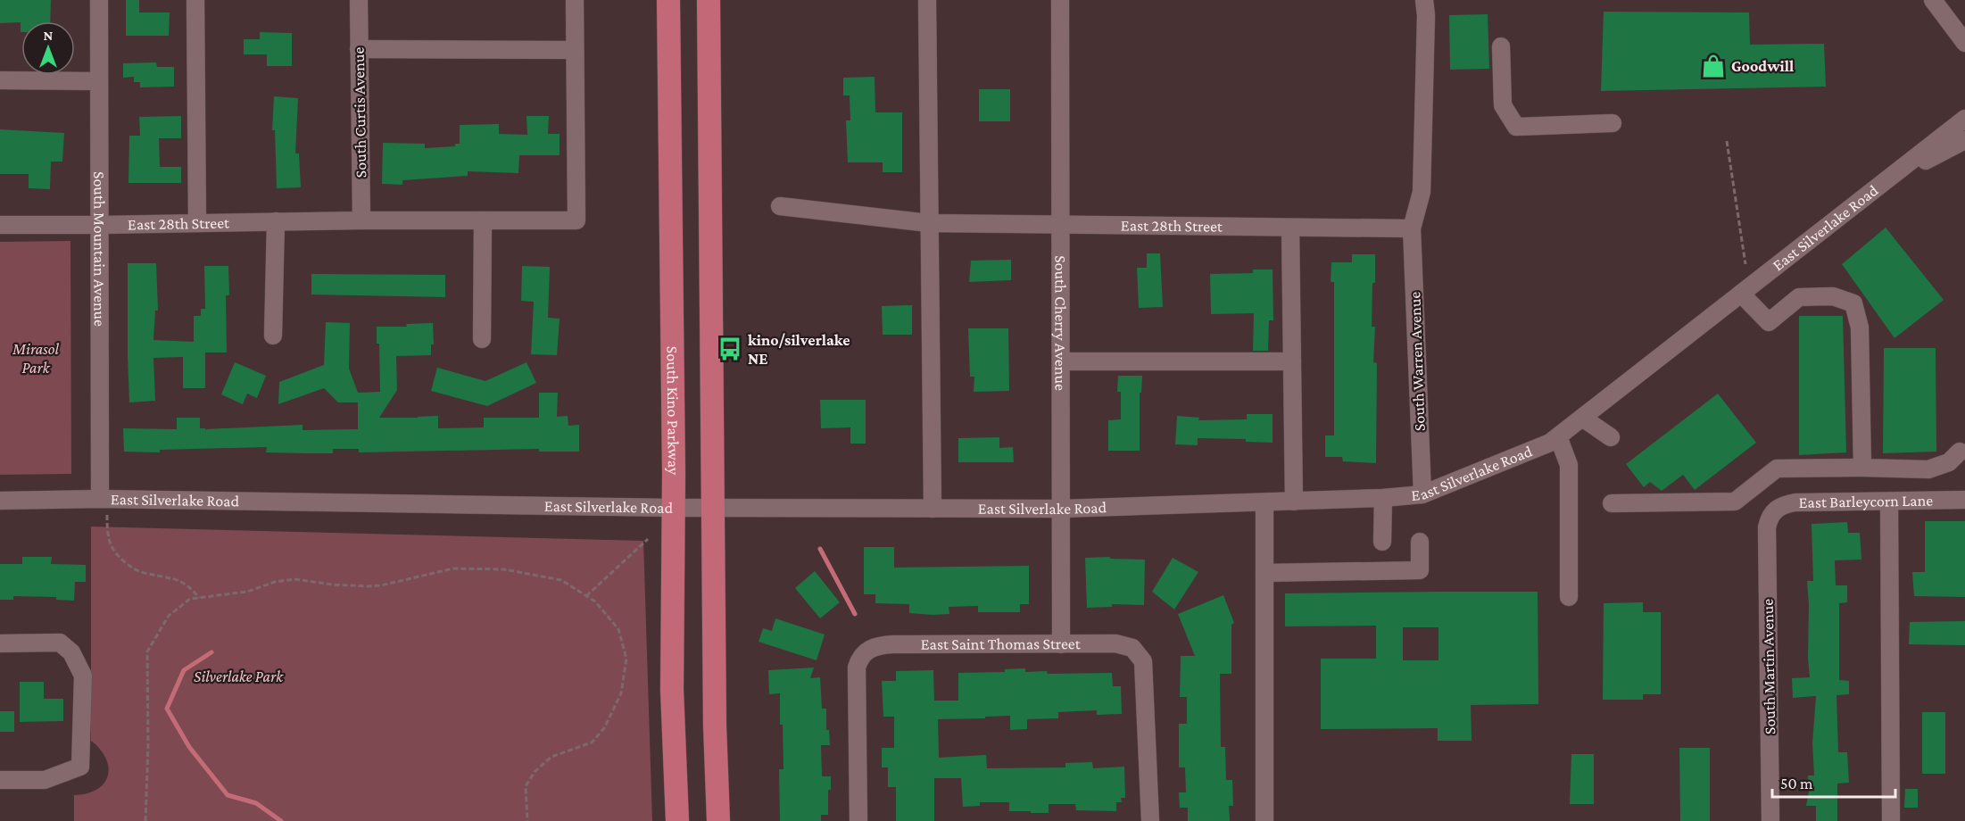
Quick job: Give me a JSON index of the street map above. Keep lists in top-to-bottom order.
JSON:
{
  "streets": {
    "main road": ["South Kino Parkway"],
    "street": [
      "South Curtis Avenue",
      "East 28th Street",
      "East Silverlake Road",
      "South Mountain Avenue",
      "South Cherry Avenue",
      "South Warren Avenue",
      "East Barleycorn Lane",
      "East Saint Thomas Street",
      "South Martin Avenue"
    ]
  },
  "crossings": [
    ["South Curtis Avenue", "East 28th Street"],
    ["East 28th Street", "South Mountain Avenue"],
    ["East 28th Street", "South Cherry Avenue"],
    ["East 28th Street", "South Warren Avenue"],
    ["East Silverlake Road", "South Mountain Avenue"],
    ["East Silverlake Road", "South Cherry Avenue"],
    ["East Silverlake Road", "South Warren Avenue"],
    ["East Silverlake Road", "South Kino Parkway"],
    ["South Cherry Avenue", "East Saint Thomas Street"],
    ["East Barleycorn Lane", "South Martin Avenue"]
  ],
  "parks": ["Mirasol Park", "Silverlake Park"],
  "places": {
    "shop": ["Goodwill"],
    "bus stop": ["kino/silverlake NE"]
  },
  "scale_bar": "50 m",
  "north": "top"
}
